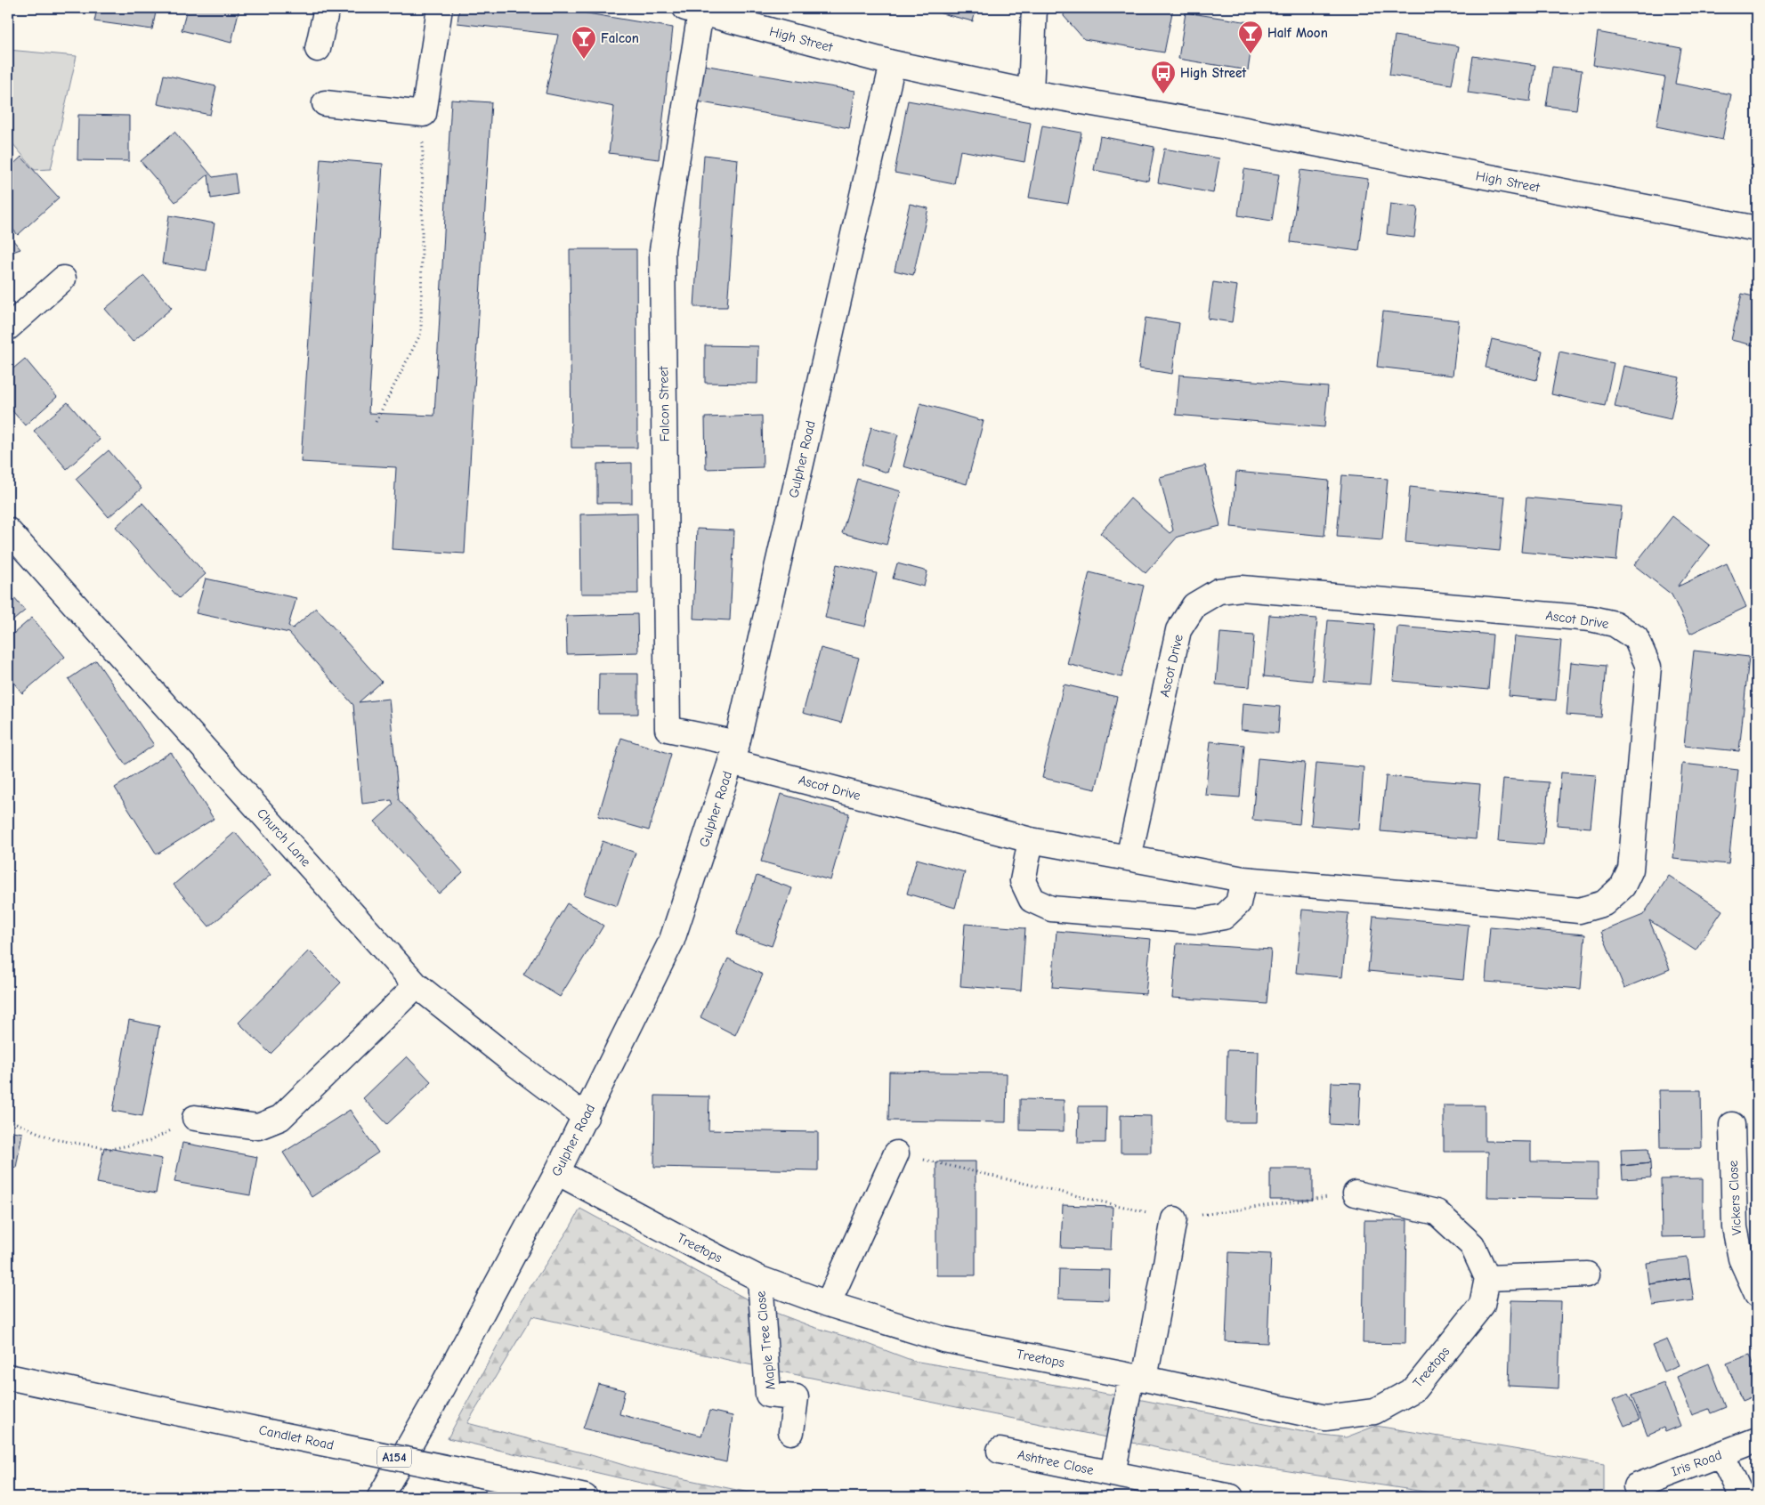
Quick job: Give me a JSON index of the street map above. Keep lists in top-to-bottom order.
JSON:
{
  "streets": {
    "street": [
      "High Street",
      "Falcon Street",
      "Gulpher Road",
      "Ascot Drive",
      "Church Lane",
      "Vickers Close",
      "Treetops",
      "Maple Tree Close",
      "Candlet Road",
      "A154",
      "Ashtree Close",
      "Iris Road"
    ]
  },
  "crossings": [
    ["High Street", "Falcon Street"],
    ["High Street", "Gulpher Road"],
    ["Falcon Street", "Gulpher Road"],
    ["Falcon Street", "Ascot Drive"],
    ["Gulpher Road", "Ascot Drive"],
    ["Gulpher Road", "Church Lane"],
    ["Gulpher Road", "Treetops"],
    ["Treetops", "Maple Tree Close"],
    ["Treetops", "Ashtree Close"]
  ],
  "places": {
    "bar": ["Half Moon", "Falcon"],
    "bus stop": ["High Street"]
  }
}
